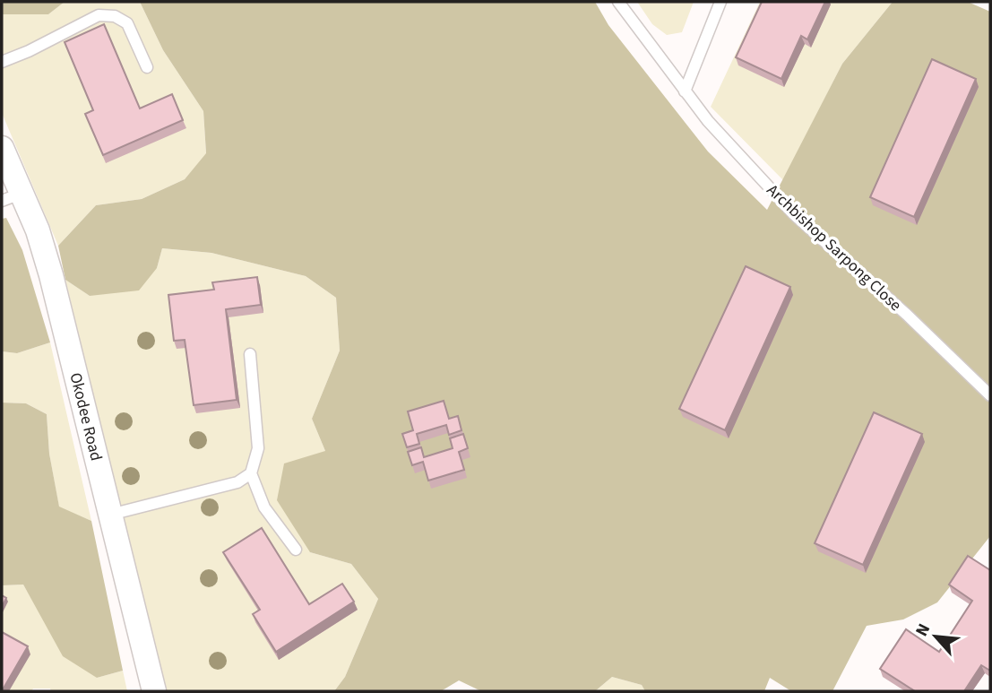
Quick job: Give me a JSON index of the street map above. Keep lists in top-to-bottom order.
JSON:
{
  "streets": {
    "street": ["Okodee Road"],
    "lane": ["Archbishop Sarpong Close"]
  },
  "north": "top left"
}
